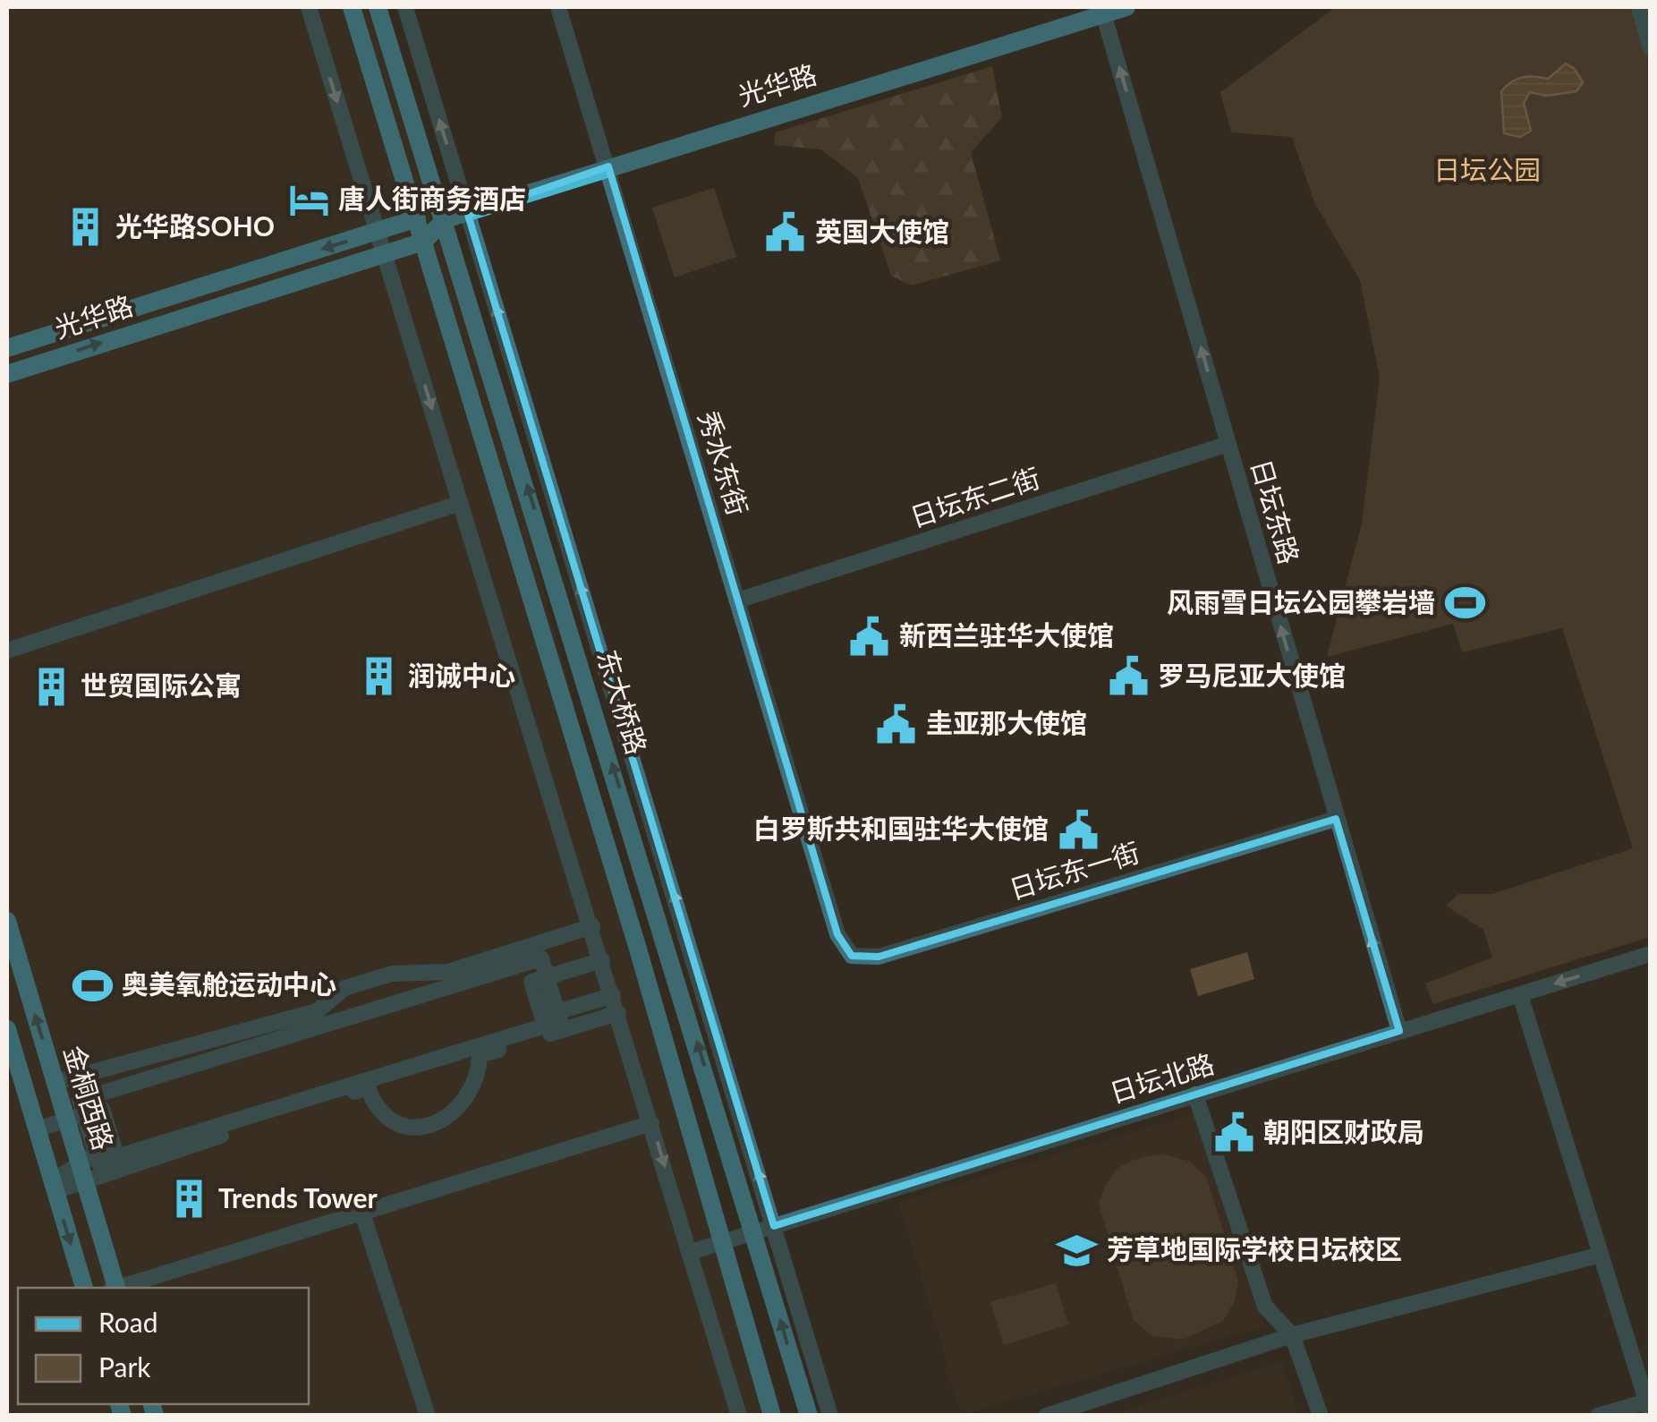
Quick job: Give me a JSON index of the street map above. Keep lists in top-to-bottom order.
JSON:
{
  "streets": {
    "main road": ["光华路", "东大桥路", "金桐西路"],
    "street": [
      "秀水东街",
      "日坛东二街",
      "日坛东路",
      "日坛东一街",
      "日坛北路"
    ]
  },
  "crossings": [
    ["光华路", "秀水东街"],
    ["光华路", "日坛东路"],
    ["光华路", "东大桥路"],
    ["秀水东街", "日坛东二街"],
    ["秀水东街", "日坛东一街"],
    ["日坛东二街", "日坛东路"],
    ["日坛东路", "日坛东一街"],
    ["日坛东路", "日坛北路"],
    ["东大桥路", "日坛北路"]
  ],
  "one_way": ["日坛东路"],
  "parks": ["日坛公园"],
  "places": {
    "hotel": ["唐人街商务酒店"],
    "building": [
      "光华路SOHO",
      "润诚中心",
      "世贸国际公寓",
      "Trends Tower"
    ],
    "public building": [
      "英国大使馆",
      "新西兰驻华大使馆",
      "罗马尼亚大使馆",
      "圭亚那大使馆",
      "白罗斯共和国驻华大使馆",
      "朝阳区财政局"
    ],
    "sports": ["风雨雪日坛公园攀岩墙", "奥美氧舱运动中心"],
    "school or university": ["芳草地国际学校日坛校区"]
  },
  "legend": ["Road", "Park"]
}
